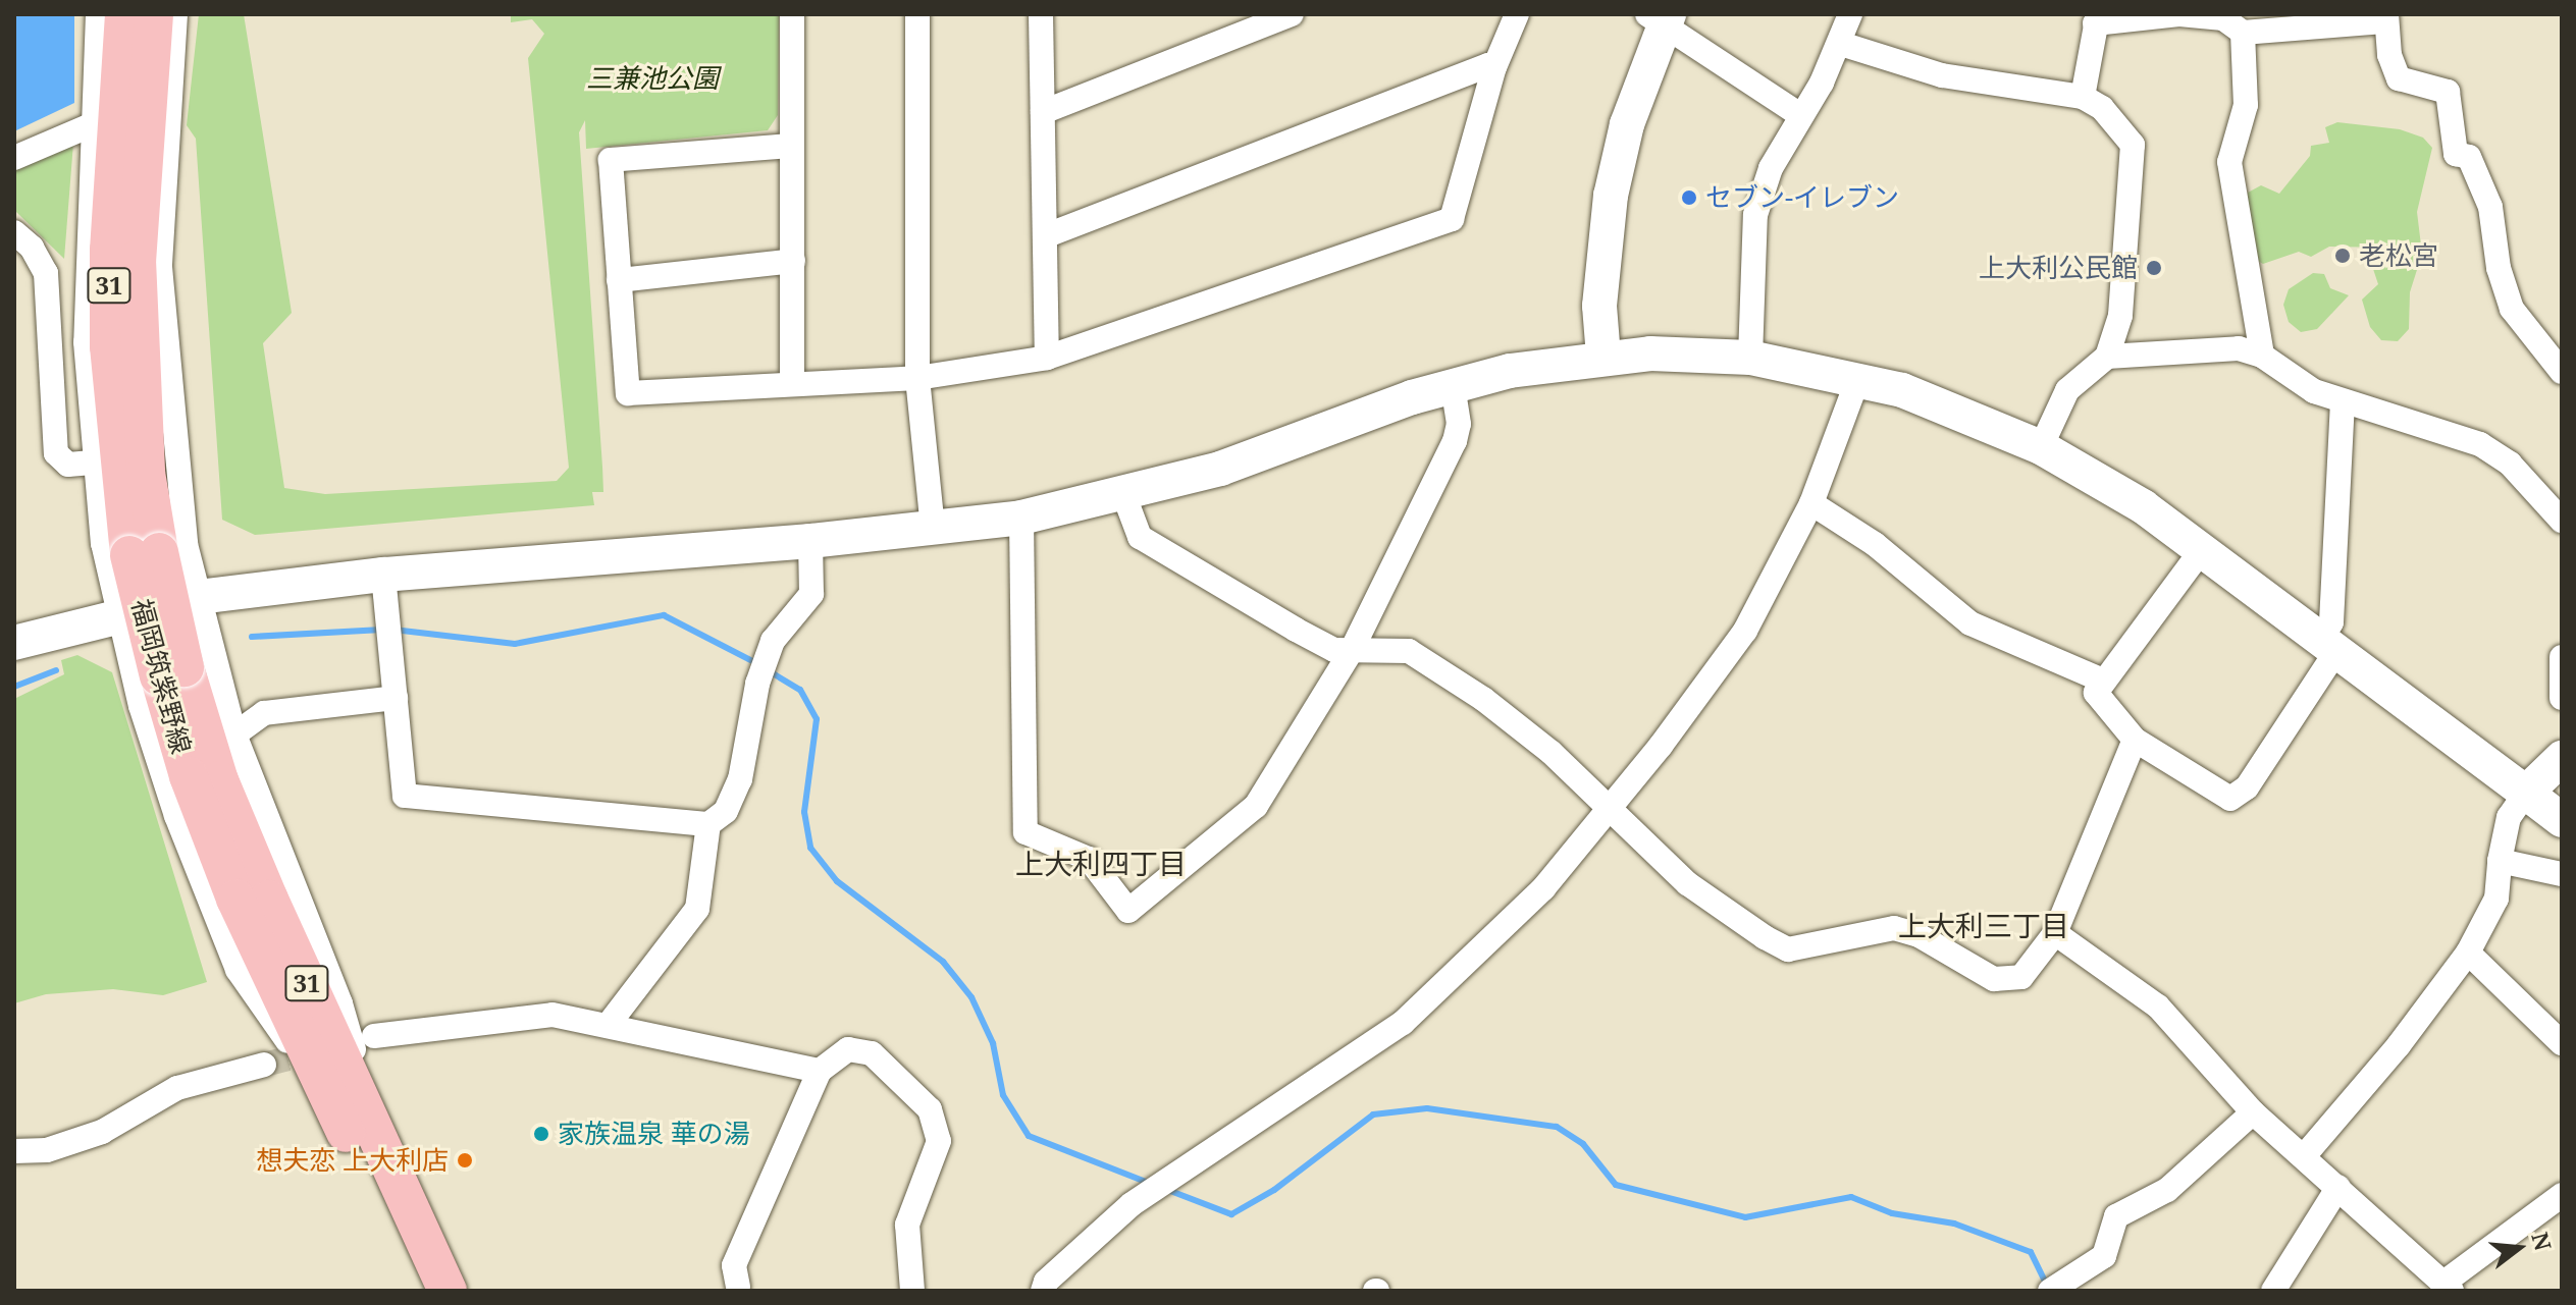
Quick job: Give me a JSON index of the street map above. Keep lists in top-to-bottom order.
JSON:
{
  "streets": {
    "main road": ["31", "福岡筑紫野線"]
  },
  "districts": ["上大利四丁目", "上大利三丁目"],
  "parks": ["三兼池公園"],
  "places": [
    "セブン-イレブン",
    "老松宮",
    "上大利公民館",
    "家族温泉 華の湯",
    "想夫恋 上大利店"
  ],
  "north": "right"
}
